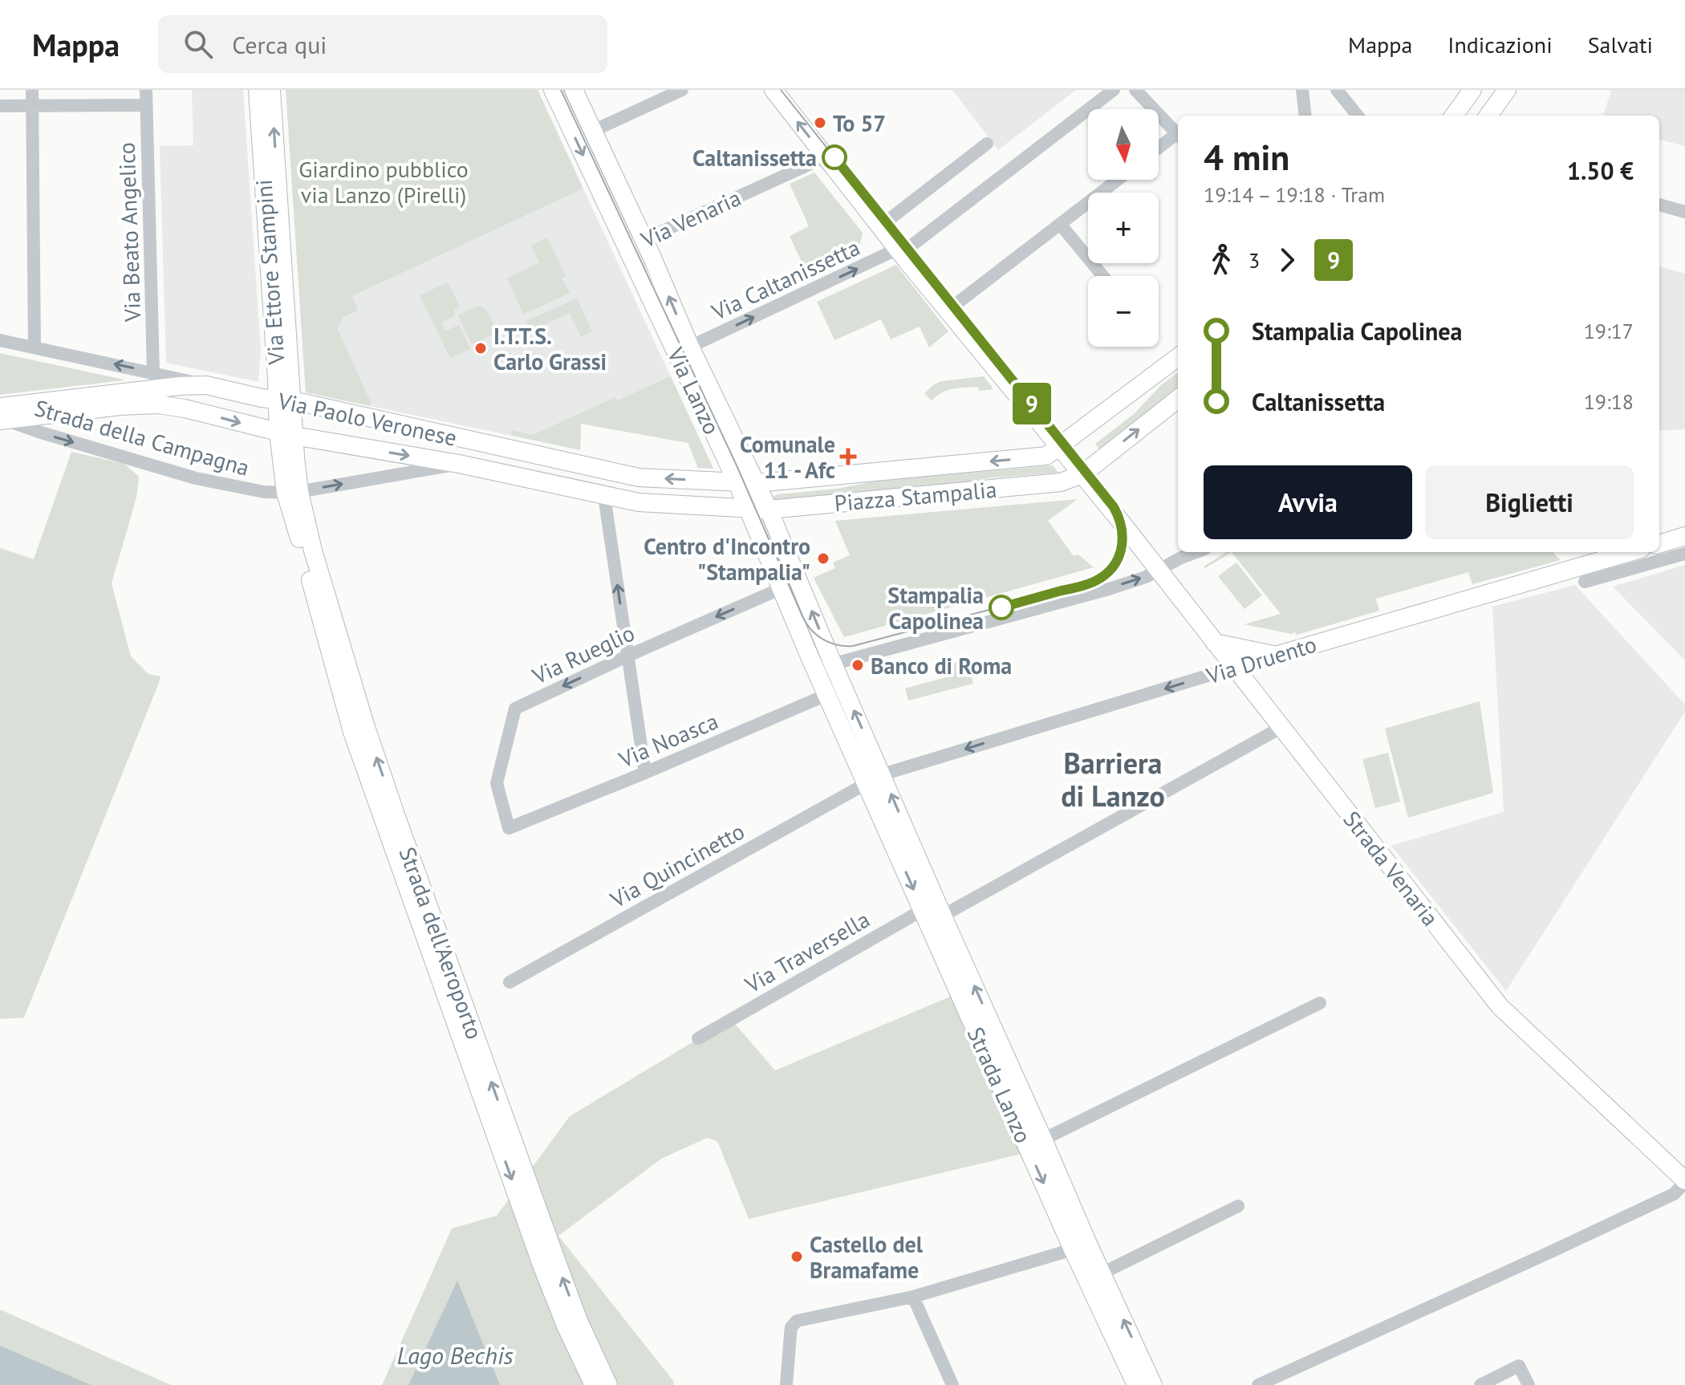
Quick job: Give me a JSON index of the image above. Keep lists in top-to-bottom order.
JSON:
{
  "streets": {
    "main road": [
      "Via Ettore Stampini",
      "Via Lanzo",
      "Via Paolo Veronese",
      "Piazza Stampalia",
      "Via Druento",
      "Strada Venaria",
      "Strada dell'Aeroporto",
      "Strada Lanzo"
    ],
    "street": [
      "Via Venaria",
      "Via Beato Angelico",
      "Via Caltanissetta",
      "Strada della Campagna",
      "Via Rueglio",
      "Via Noasca",
      "Via Quincinetto",
      "Via Traversella"
    ]
  },
  "crossings": [
    ["Via Venaria", "Via Lanzo"],
    ["Via Beato Angelico", "Via Paolo Veronese"],
    ["Via Ettore Stampini", "Via Paolo Veronese"],
    ["Via Ettore Stampini", "Strada della Campagna"],
    ["Via Ettore Stampini", "Strada dell'Aeroporto"],
    ["Via Caltanissetta", "Via Lanzo"],
    ["Via Lanzo", "Via Paolo Veronese"],
    ["Via Lanzo", "Piazza Stampalia"],
    ["Via Lanzo", "Via Rueglio"],
    ["Via Lanzo", "Via Noasca"],
    ["Via Lanzo", "Strada Lanzo"],
    ["Via Paolo Veronese", "Strada della Campagna"],
    ["Via Paolo Veronese", "Piazza Stampalia"],
    ["Strada della Campagna", "Strada dell'Aeroporto"],
    ["Via Rueglio", "Via Noasca"],
    ["Via Druento", "Strada Venaria"],
    ["Via Druento", "Strada Lanzo"],
    ["Via Noasca", "Strada Lanzo"],
    ["Via Quincinetto", "Strada Lanzo"],
    ["Strada Venaria", "Via Traversella"],
    ["Via Traversella", "Strada Lanzo"]
  ],
  "one_way": [
    "Via Caltanissetta",
    "Strada della Campagna",
    "Via Rueglio",
    "Via Druento"
  ],
  "districts": ["Barriera di Lanzo"],
  "water": ["Lago Bechis"],
  "parks": ["Giardino pubblico via Lanzo (Pirelli)"],
  "places": {
    "other": [
      "To 57",
      "Caltanissetta",
      "I.T.T.S. Carlo Grassi",
      "Centro d'Incontro \"Stampalia\"",
      "Stampalia Capolinea",
      "Banco di Roma",
      "Castello del Bramafame"
    ],
    "health": ["Comunale 11 - Afc"]
  },
  "lines": ["tram line 9"],
  "north": "bottom",
  "page": {
    "header": "Mappa",
    "search": "Cerca qui",
    "nav": ["Mappa", "Indicazioni", "Salvati"],
    "on_map": "9",
    "map_buttons": ["+", "−"],
    "heading": ["4 min", "19:14 – 19:18 · Tram", "1.50 €"],
    "legs": ["3", "9"],
    "list": [
      {
        "name": "Stampalia Capolinea",
        "value": "19:17"
      },
      {
        "name": "Caltanissetta",
        "value": "19:18"
      }
    ],
    "buttons": ["Avvia", "Biglietti"]
  }
}
